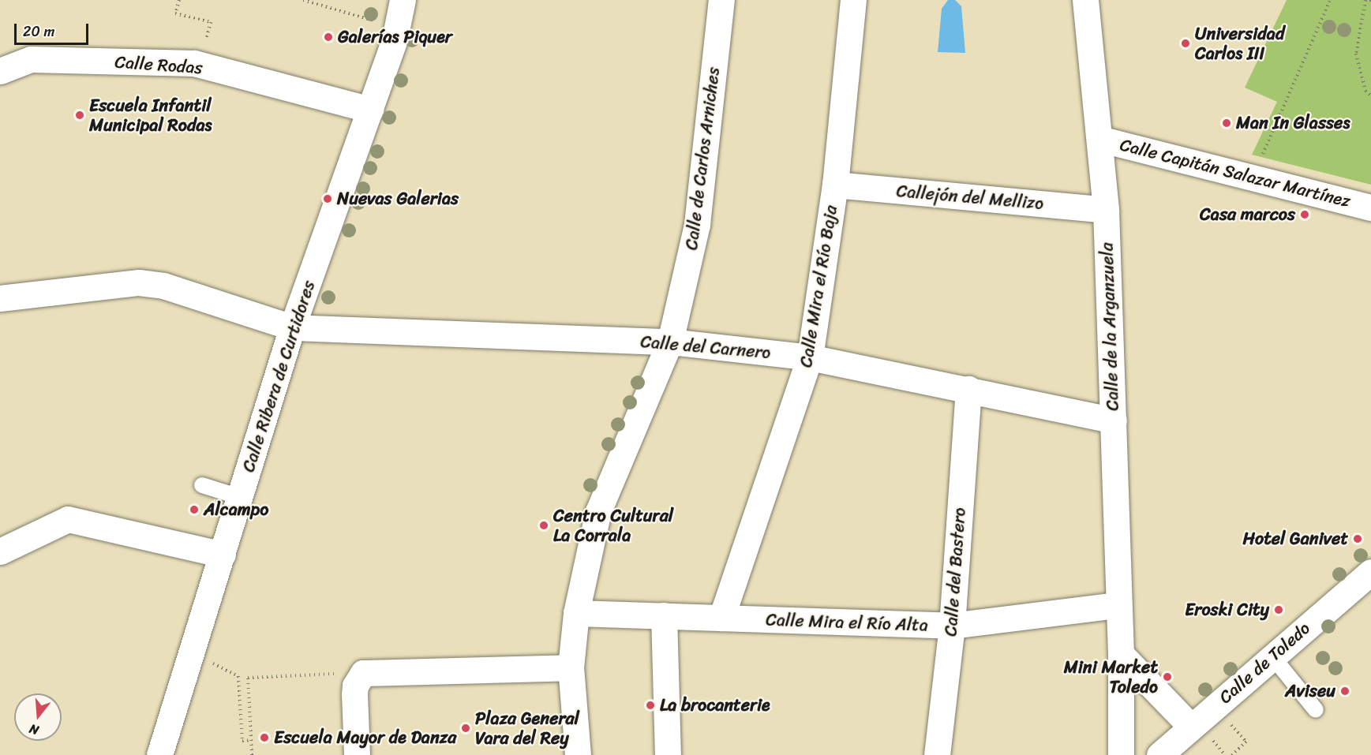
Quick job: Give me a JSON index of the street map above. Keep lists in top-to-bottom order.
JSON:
{
  "streets": {
    "street": [
      "Calle Rodas",
      "Calle de Carlos Arniches",
      "Calle Capitán Salazar Martínez",
      "Callejón del Mellizo",
      "Calle Mira el Río Baja",
      "Calle de la Arganzuela",
      "Calle del Carnero",
      "Calle Ribera de Curtidores",
      "Calle del Bastero",
      "Calle Mira el Río Alta",
      "Calle de Toledo"
    ]
  },
  "crossings": [
    ["Calle Rodas", "Calle Ribera de Curtidores"],
    ["Calle de Carlos Arniches", "Calle del Carnero"],
    ["Calle de Carlos Arniches", "Calle Mira el Río Alta"],
    ["Calle Capitán Salazar Martínez", "Calle de la Arganzuela"],
    ["Callejón del Mellizo", "Calle Mira el Río Baja"],
    ["Callejón del Mellizo", "Calle de la Arganzuela"],
    ["Calle Mira el Río Baja", "Calle del Carnero"],
    ["Calle Mira el Río Baja", "Calle Mira el Río Alta"],
    ["Calle de la Arganzuela", "Calle del Carnero"],
    ["Calle de la Arganzuela", "Calle Mira el Río Alta"],
    ["Calle del Carnero", "Calle Ribera de Curtidores"],
    ["Calle del Carnero", "Calle del Bastero"],
    ["Calle del Bastero", "Calle Mira el Río Alta"]
  ],
  "places": [
    "Galerías Piquer",
    "Universidad Carlos III",
    "Escuela Infantil Municipal Rodas",
    "Man In Glasses",
    "Nuevas Galerias",
    "Casa marcos",
    "Alcampo",
    "Centro Cultural La Corrala",
    "Hotel Ganivet",
    "Eroski City",
    "Mini Market Toledo",
    "Aviseu",
    "La brocanterie",
    "Plaza General Vara del Rey",
    "Escuela Mayor de Danza"
  ],
  "scale_bar": "20 m",
  "north": "bottom"
}
